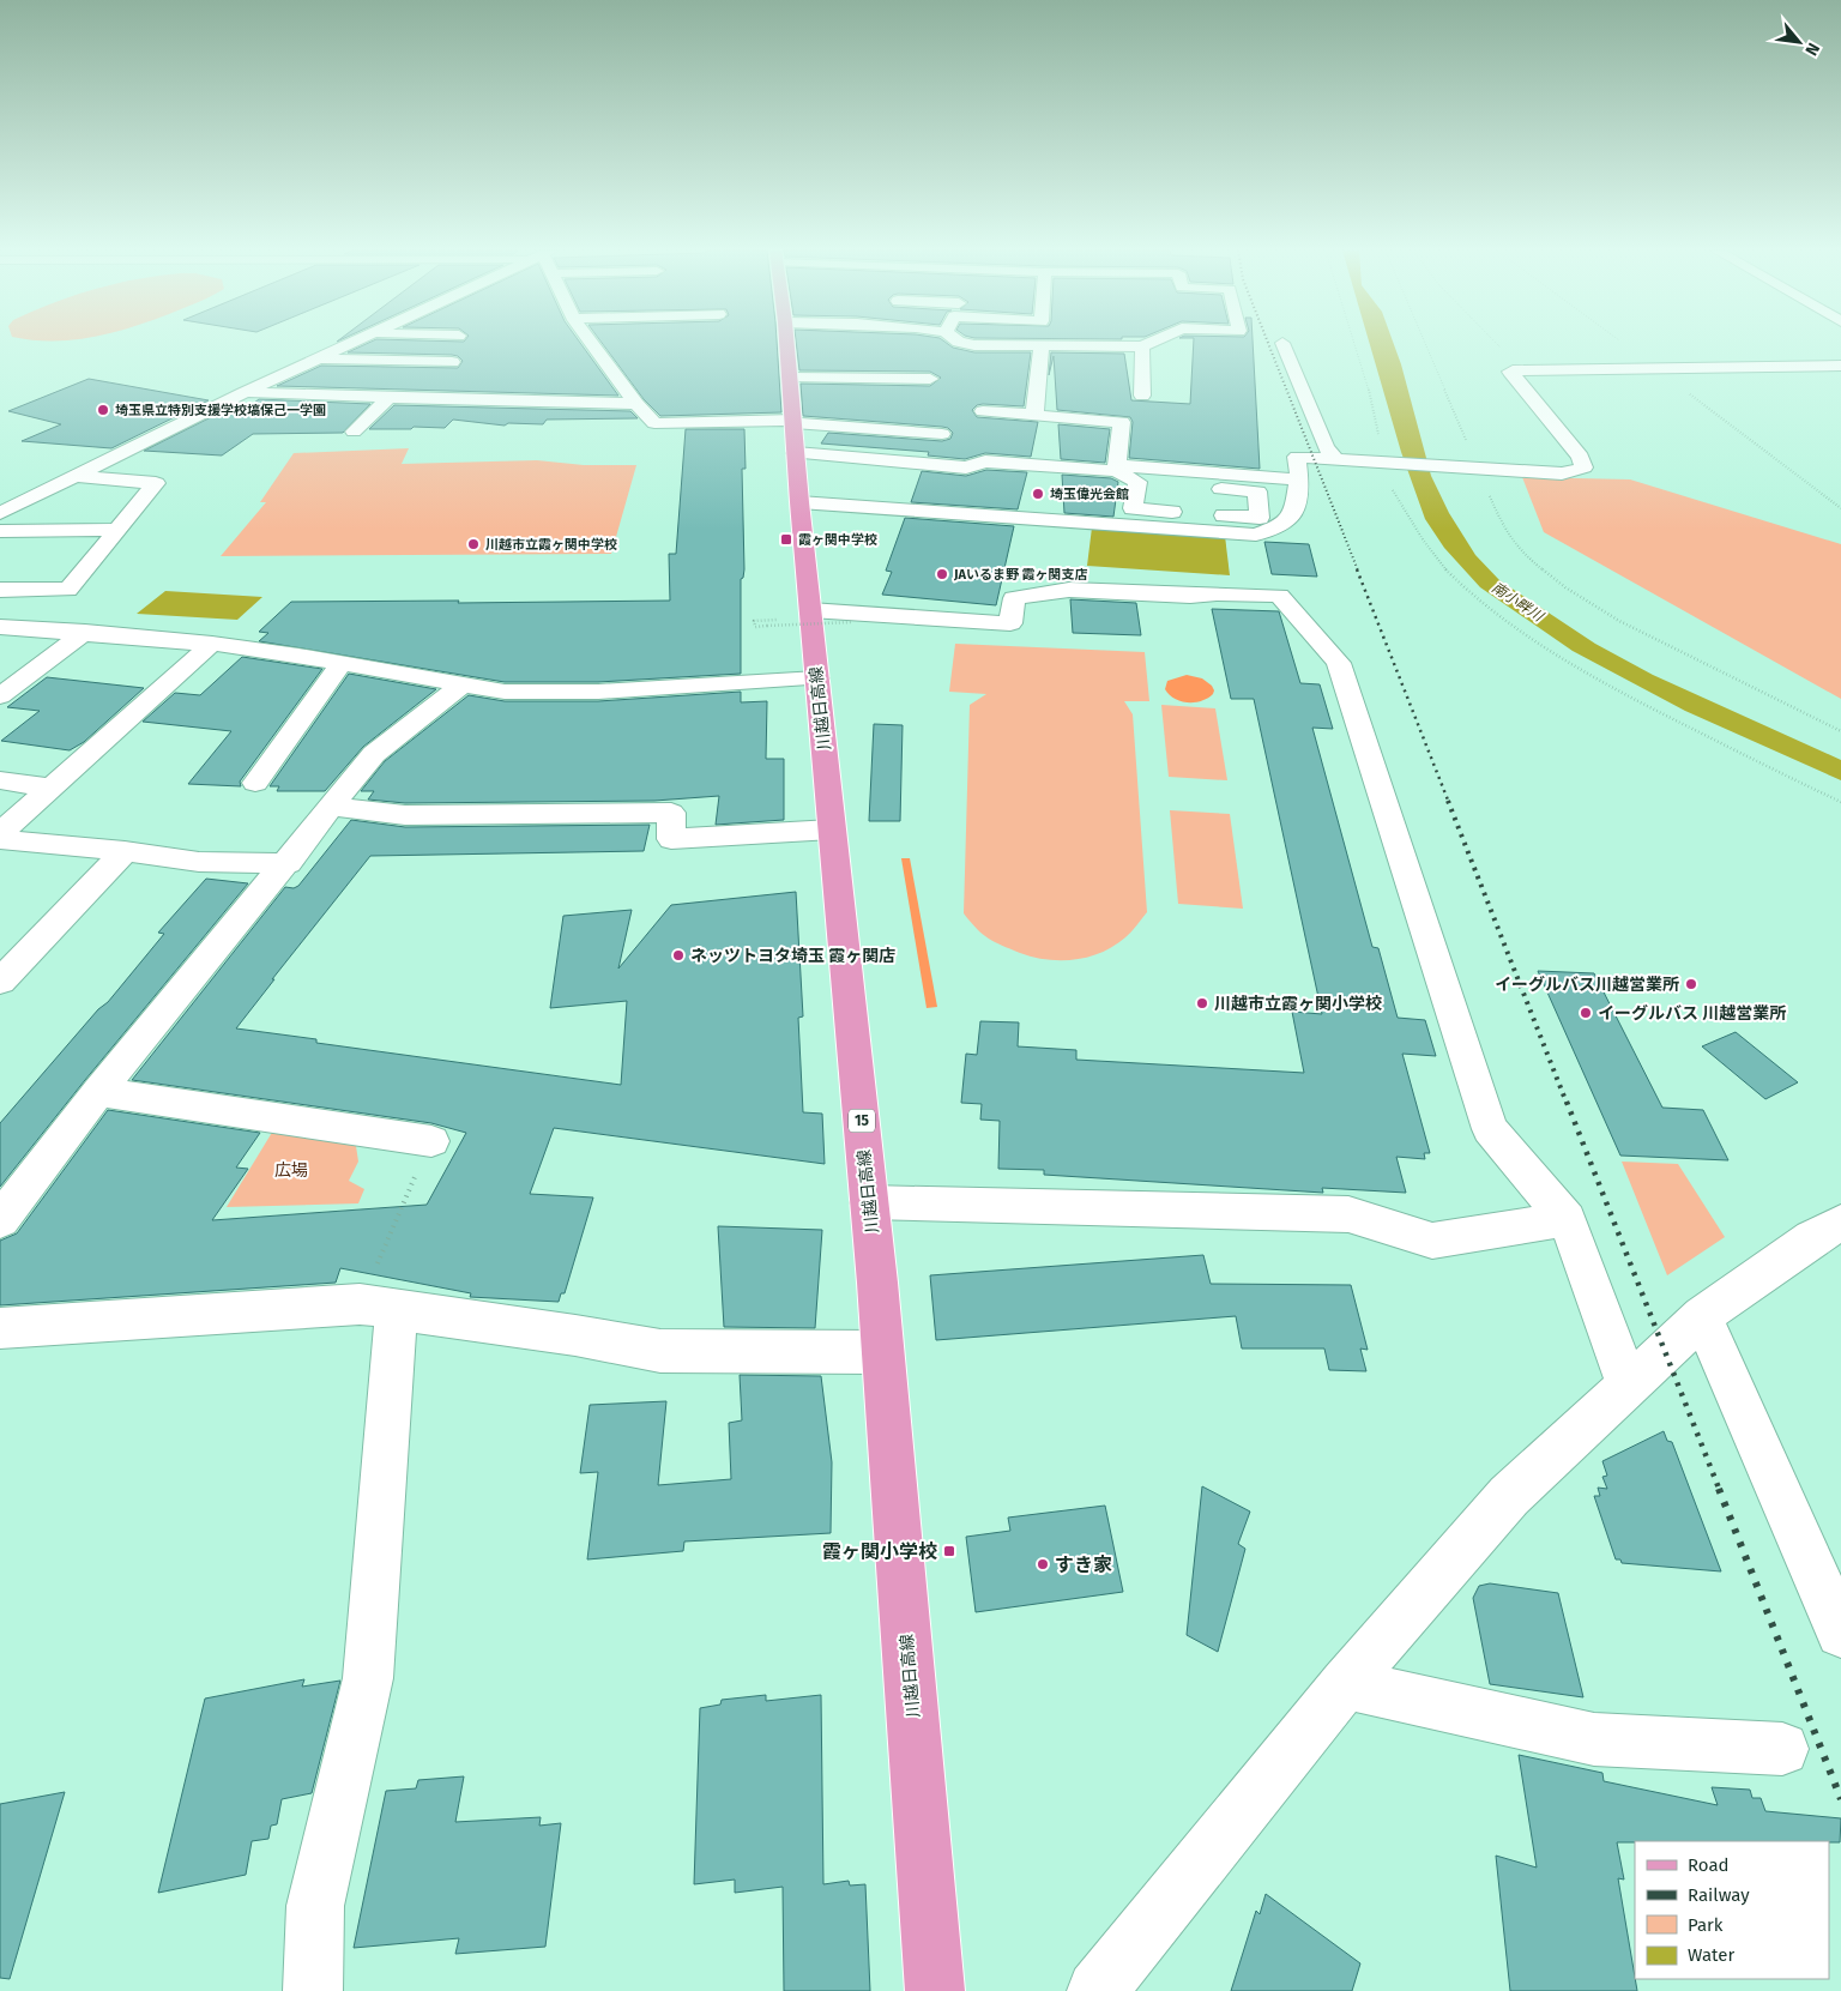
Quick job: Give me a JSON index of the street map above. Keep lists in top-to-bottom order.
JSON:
{
  "streets": {
    "main road": ["川越日高線", "15"]
  },
  "water": ["南小畔川"],
  "parks": ["広場"],
  "places": {
    "other": [
      "埼玉県立特別支援学校塙保己一学園",
      "埼玉偉光会館",
      "川越市立霞ヶ関中学校",
      "JAいるま野 霞ヶ関支店",
      "ネッツトヨタ埼玉 霞ヶ関店",
      "イーグルバス川越営業所",
      "川越市立霞ヶ関小学校",
      "イーグルバス 川越営業所",
      "すき家"
    ],
    "transit": ["霞ヶ関中学校", "霞ヶ関小学校"]
  },
  "legend": [
    "Road",
    "Railway",
    "Park",
    "Water"
  ],
  "north": "bottom right"
}
